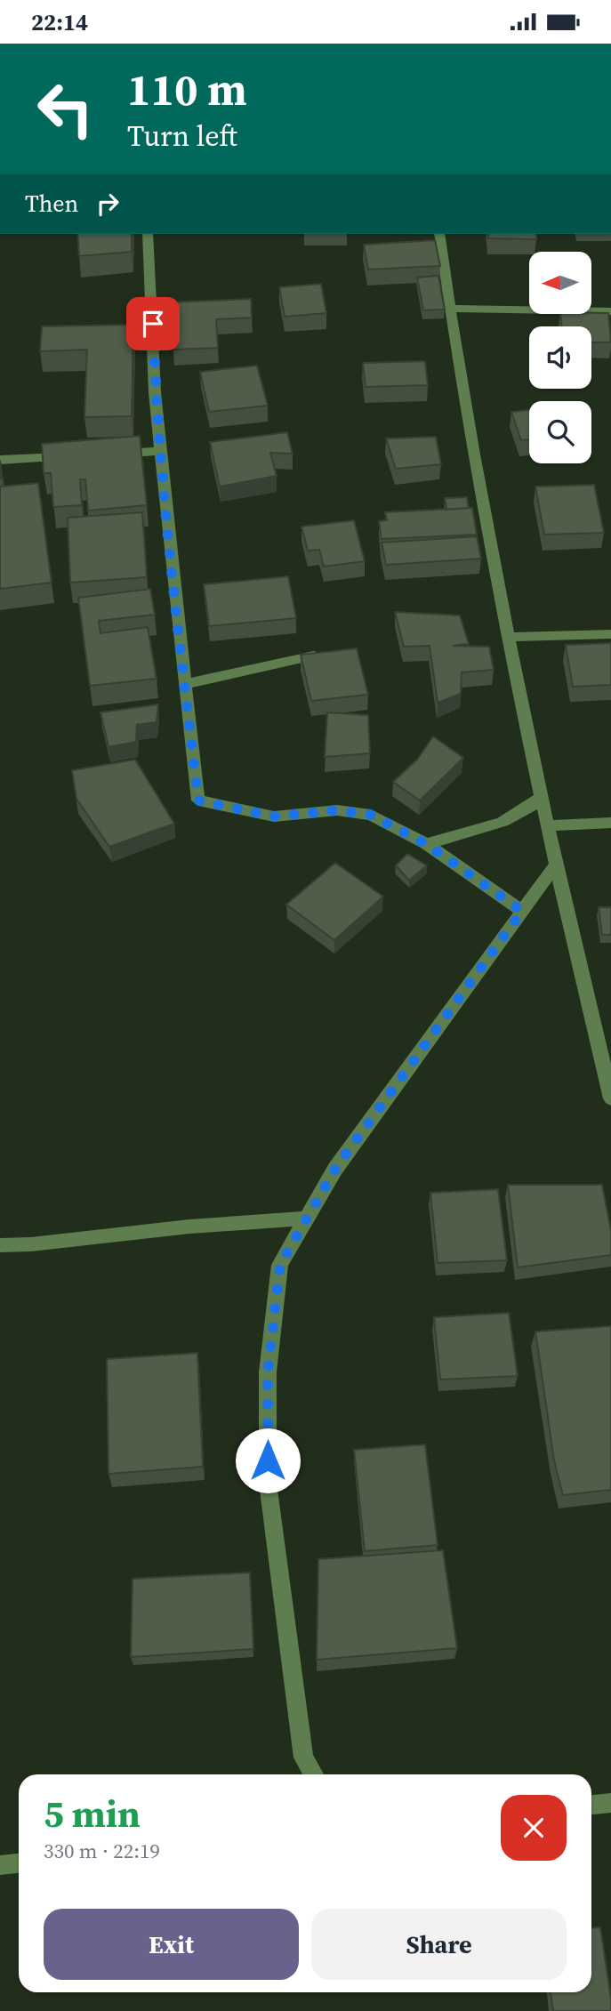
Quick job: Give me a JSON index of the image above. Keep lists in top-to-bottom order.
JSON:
{
  "north": "left",
  "page": {
    "status": "22:14",
    "turn": ["110 m", "Turn left"],
    "then": "Then",
    "heading": ["5 min", "330 m · 22:19"],
    "buttons": ["Exit", "Share"]
  }
}
